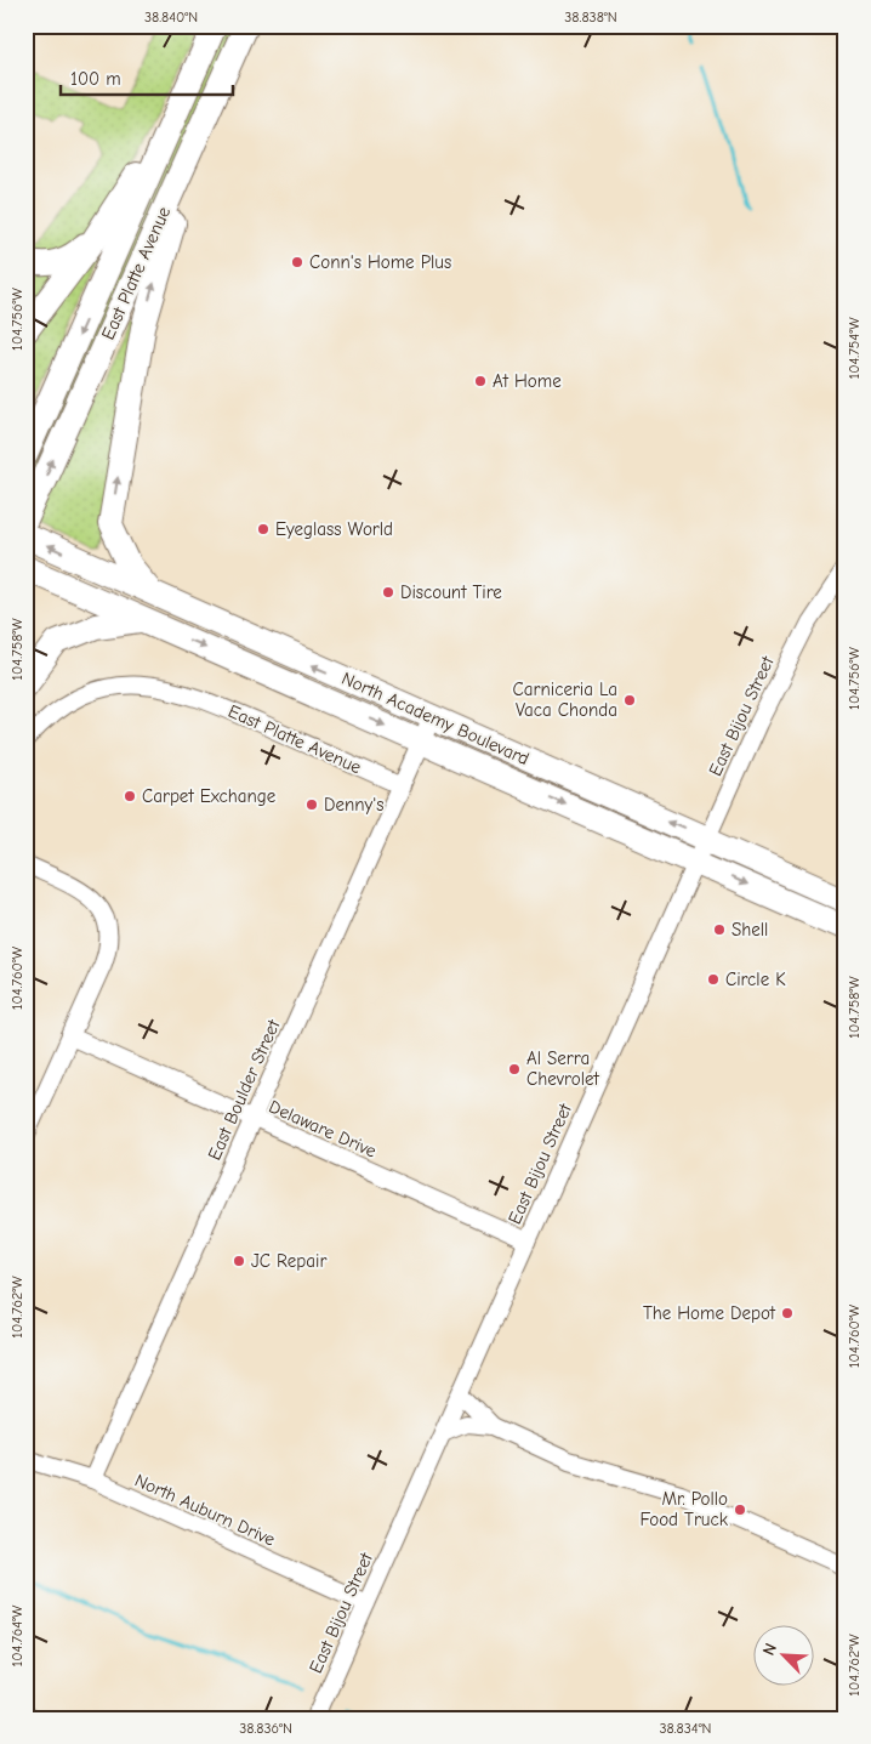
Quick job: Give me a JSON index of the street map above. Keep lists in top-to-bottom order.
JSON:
{
  "streets": {
    "highway": ["East Platte Avenue", "North Academy Boulevard"],
    "street": [
      "East Bijou Street",
      "East Boulder Street",
      "Delaware Drive",
      "North Auburn Drive"
    ]
  },
  "crossings": [
    ["East Platte Avenue", "East Boulder Street"],
    ["East Bijou Street", "North Academy Boulevard"],
    ["East Bijou Street", "Delaware Drive"],
    ["East Bijou Street", "North Auburn Drive"],
    ["North Academy Boulevard", "East Boulder Street"],
    ["East Boulder Street", "Delaware Drive"],
    ["East Boulder Street", "North Auburn Drive"]
  ],
  "places": [
    "Conn's Home Plus",
    "At Home",
    "Eyeglass World",
    "Discount Tire",
    "Carniceria La Vaca Chonda",
    "Carpet Exchange",
    "Denny's",
    "Shell",
    "Circle K",
    "Al Serra Chevrolet",
    "JC Repair",
    "The Home Depot",
    "Mr. Pollo Food Truck"
  ],
  "scale_bar": "100 m",
  "north": "top left",
  "coordinates": [
    "38.840°N",
    "38.838°N",
    "104.756°W",
    "104.754°W",
    "104.758°W",
    "104.760°W",
    "104.762°W",
    "104.764°W",
    "38.836°N",
    "38.834°N"
  ]
}
